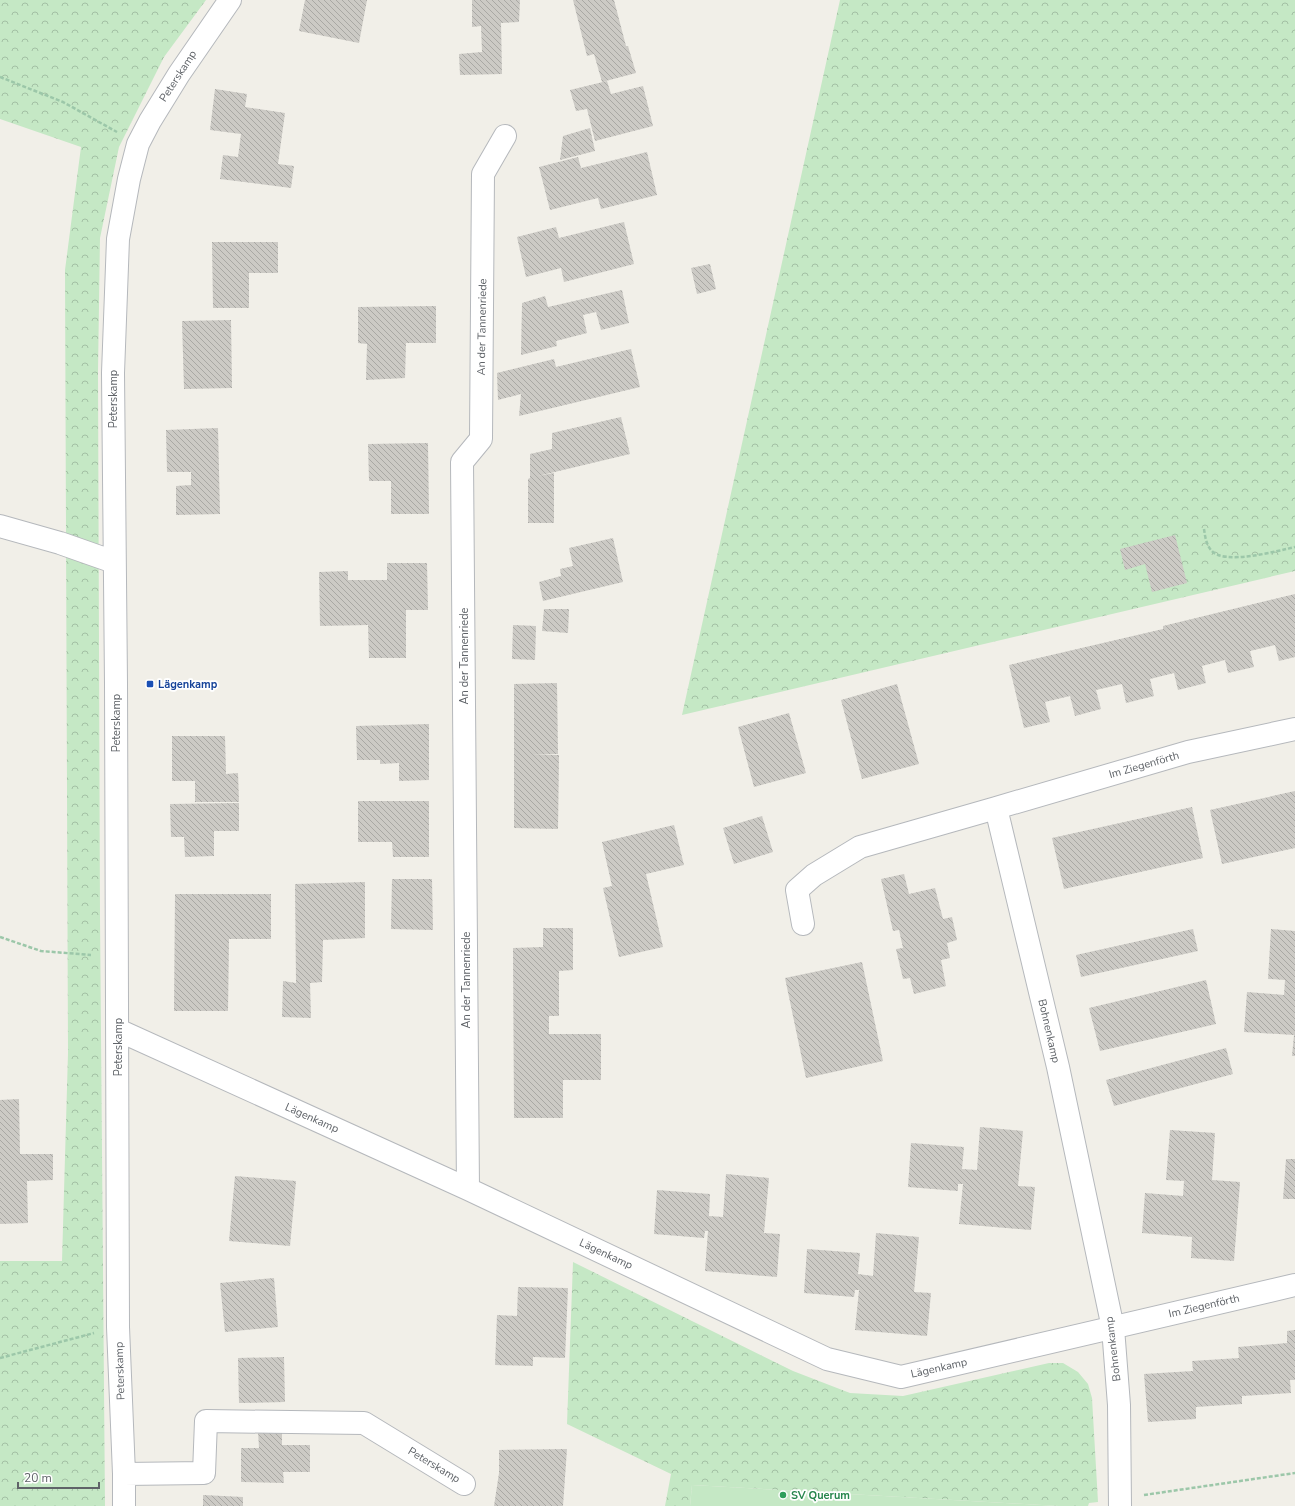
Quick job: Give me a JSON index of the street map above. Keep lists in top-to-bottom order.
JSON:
{
  "streets": {
    "street": [
      "Peterskamp",
      "An der Tannenriede",
      "Im Ziegenförth",
      "Bohnenkamp",
      "Lägenkamp"
    ]
  },
  "crossings": [
    ["Peterskamp", "Lägenkamp"],
    ["An der Tannenriede", "Lägenkamp"],
    ["Im Ziegenförth", "Bohnenkamp"],
    ["Im Ziegenförth", "Lägenkamp"],
    ["Bohnenkamp", "Lägenkamp"]
  ],
  "places": {
    "transit": ["Lägenkamp"],
    "other": ["SV Querum"]
  },
  "scale_bar": "20 m"
}
